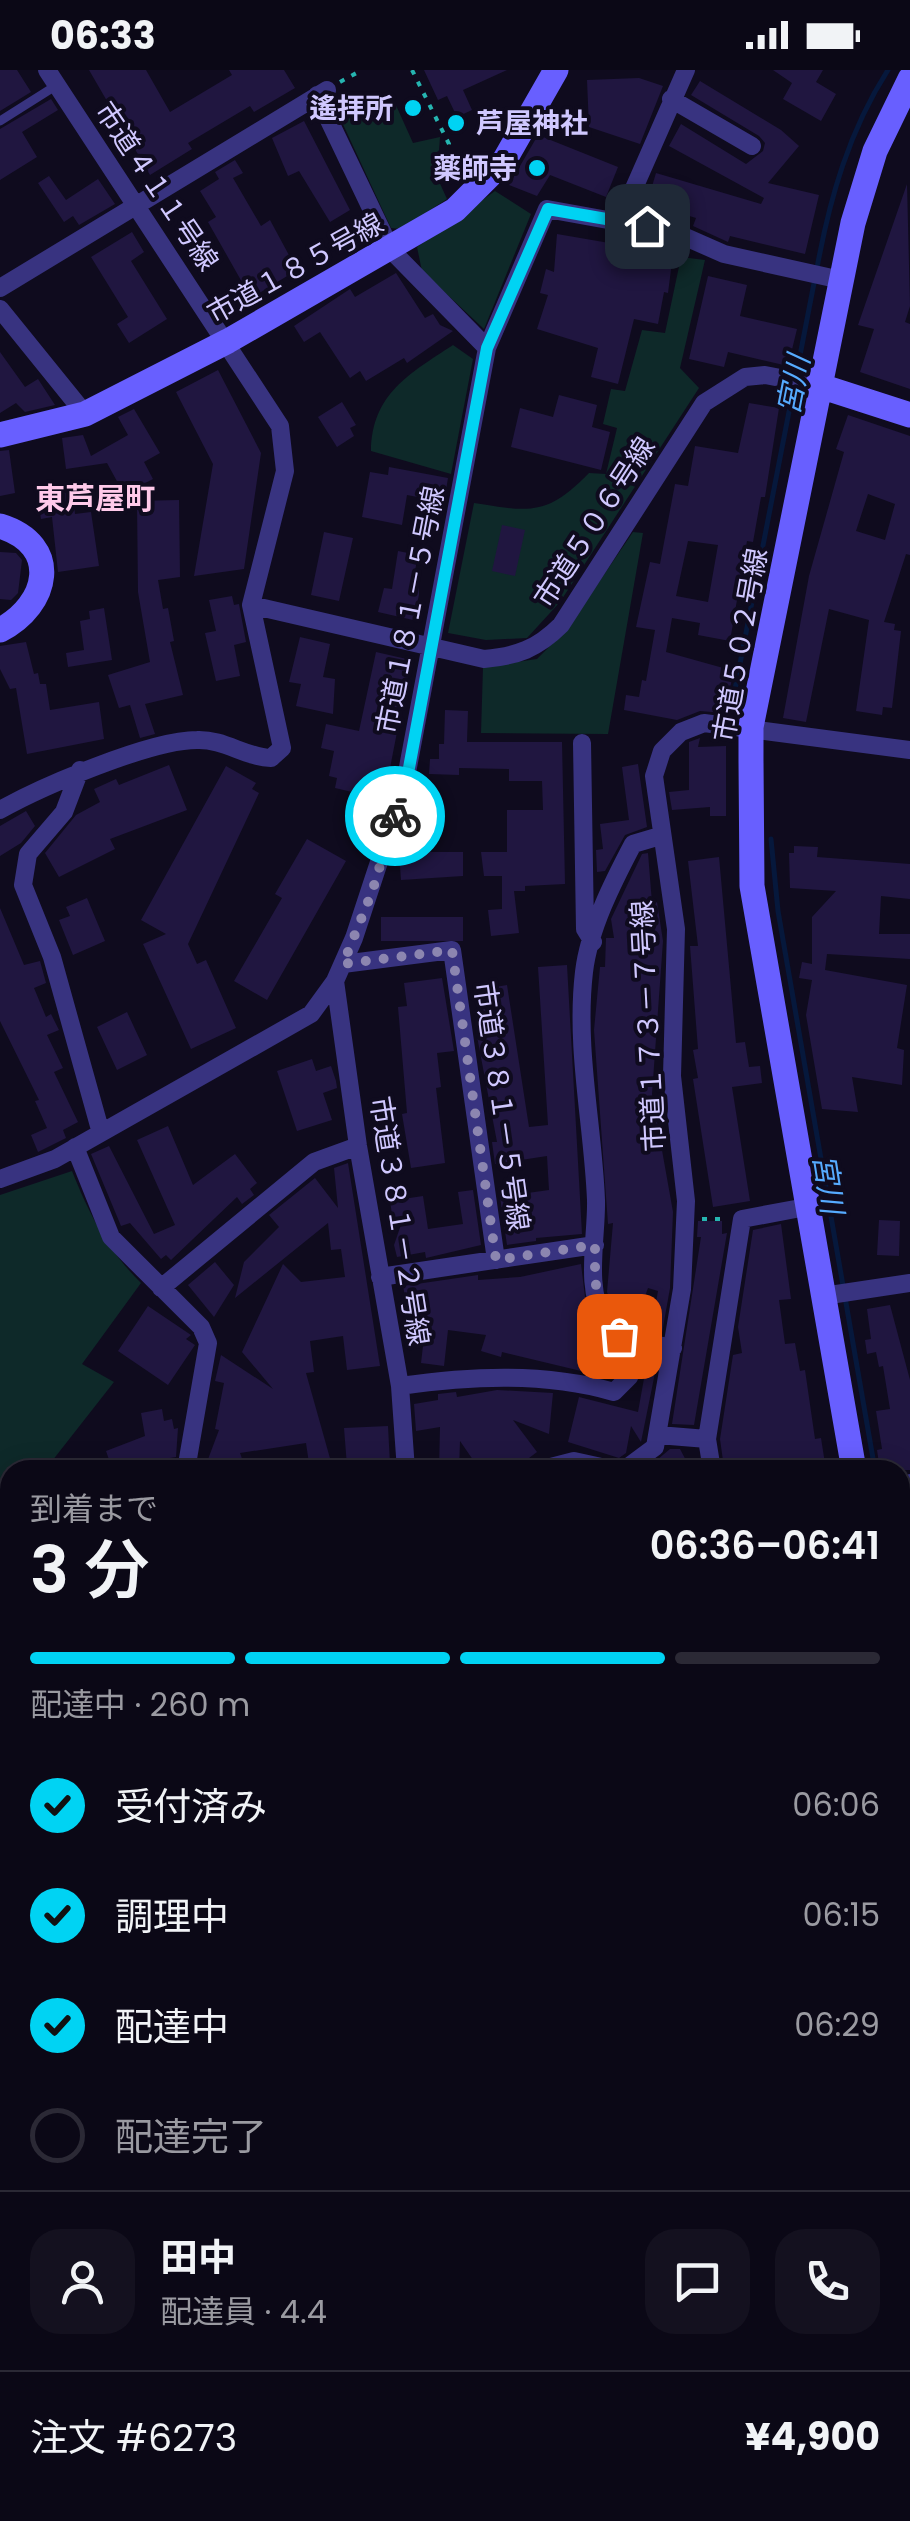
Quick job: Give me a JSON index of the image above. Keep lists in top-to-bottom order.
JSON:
{
  "streets": {
    "street": [
      "市道４１１号線",
      "市道１８５号線",
      "市道５０６号線",
      "市道１８１－５号線",
      "市道５０２号線",
      "市道１７３－７号線",
      "市道３８１－５号線",
      "市道３８１－２号線"
    ]
  },
  "crossings": [
    ["市道４１１号線", "市道１８５号線"],
    ["市道５０６号線", "市道１８１－５号線"],
    ["市道５０６号線", "市道５０２号線"],
    ["市道１８１－５号線", "市道３８１－５号線"],
    ["市道１８１－５号線", "市道３８１－２号線"],
    ["市道５０２号線", "市道１７３－７号線"],
    ["市道３８１－５号線", "市道３８１－２号線"]
  ],
  "districts": ["東芦屋町"],
  "water": ["宮川"],
  "places": ["遙拝所", "芦屋神社", "薬師寺"],
  "page": {
    "status": "06:33",
    "heading": ["3 分", "到着まで", "06:36–06:41"],
    "panel": [
      "田中",
      "配達員 · 4.4",
      "注文 #6273",
      "¥4,900"
    ],
    "bar": "配達中 · 260 m",
    "list": [
      ["受付済み", "06:06"],
      ["調理中", "06:15"],
      ["配達中", "06:29"],
      "配達完了"
    ]
  }
}
